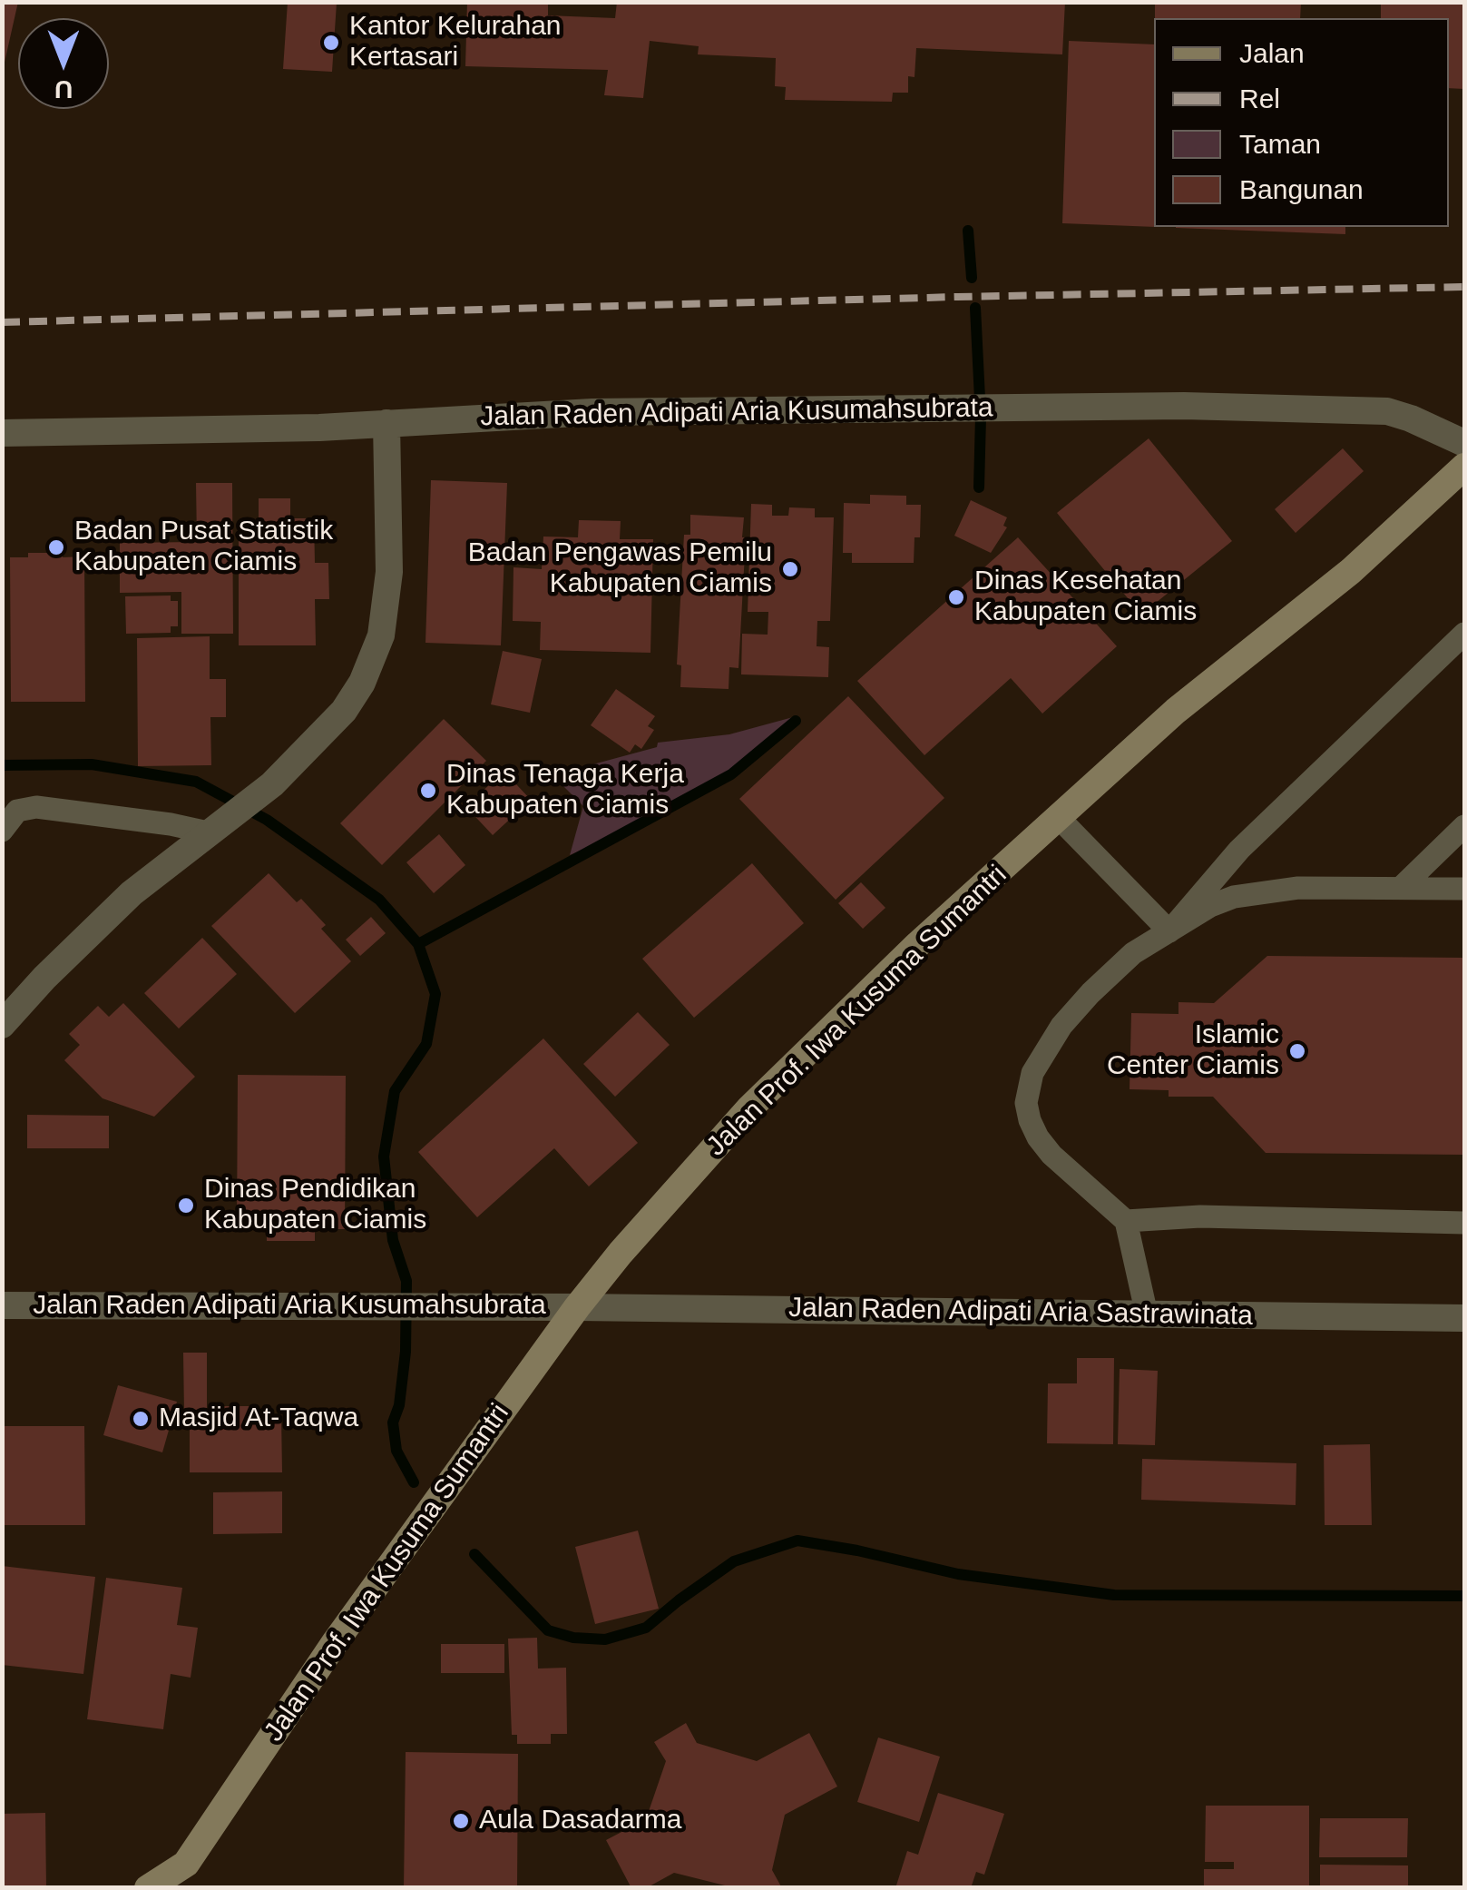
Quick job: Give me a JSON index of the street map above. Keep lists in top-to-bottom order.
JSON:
{
  "streets": {
    "main road": ["Jalan Prof. Iwa Kusuma Sumantri"],
    "street": ["Jalan Raden Adipati Aria Kusumahsubrata", "Jalan Raden Adipati Aria Sastrawinata"]
  },
  "crossings": [
    ["Jalan Raden Adipati Aria Kusumahsubrata", "Jalan Prof. Iwa Kusuma Sumantri"],
    ["Jalan Raden Adipati Aria Kusumahsubrata", "Jalan Raden Adipati Aria Sastrawinata"],
    ["Jalan Prof. Iwa Kusuma Sumantri", "Jalan Raden Adipati Aria Sastrawinata"]
  ],
  "places": [
    "Kantor Kelurahan Kertasari",
    "Badan Pusat Statistik Kabupaten Ciamis",
    "Badan Pengawas Pemilu Kabupaten Ciamis",
    "Dinas Kesehatan Kabupaten Ciamis",
    "Dinas Tenaga Kerja Kabupaten Ciamis",
    "Islamic Center Ciamis",
    "Dinas Pendidikan Kabupaten Ciamis",
    "Masjid At-Taqwa",
    "Aula Dasadarma"
  ],
  "legend": [
    "Jalan",
    "Rel",
    "Taman",
    "Bangunan"
  ],
  "north": "bottom"
}
